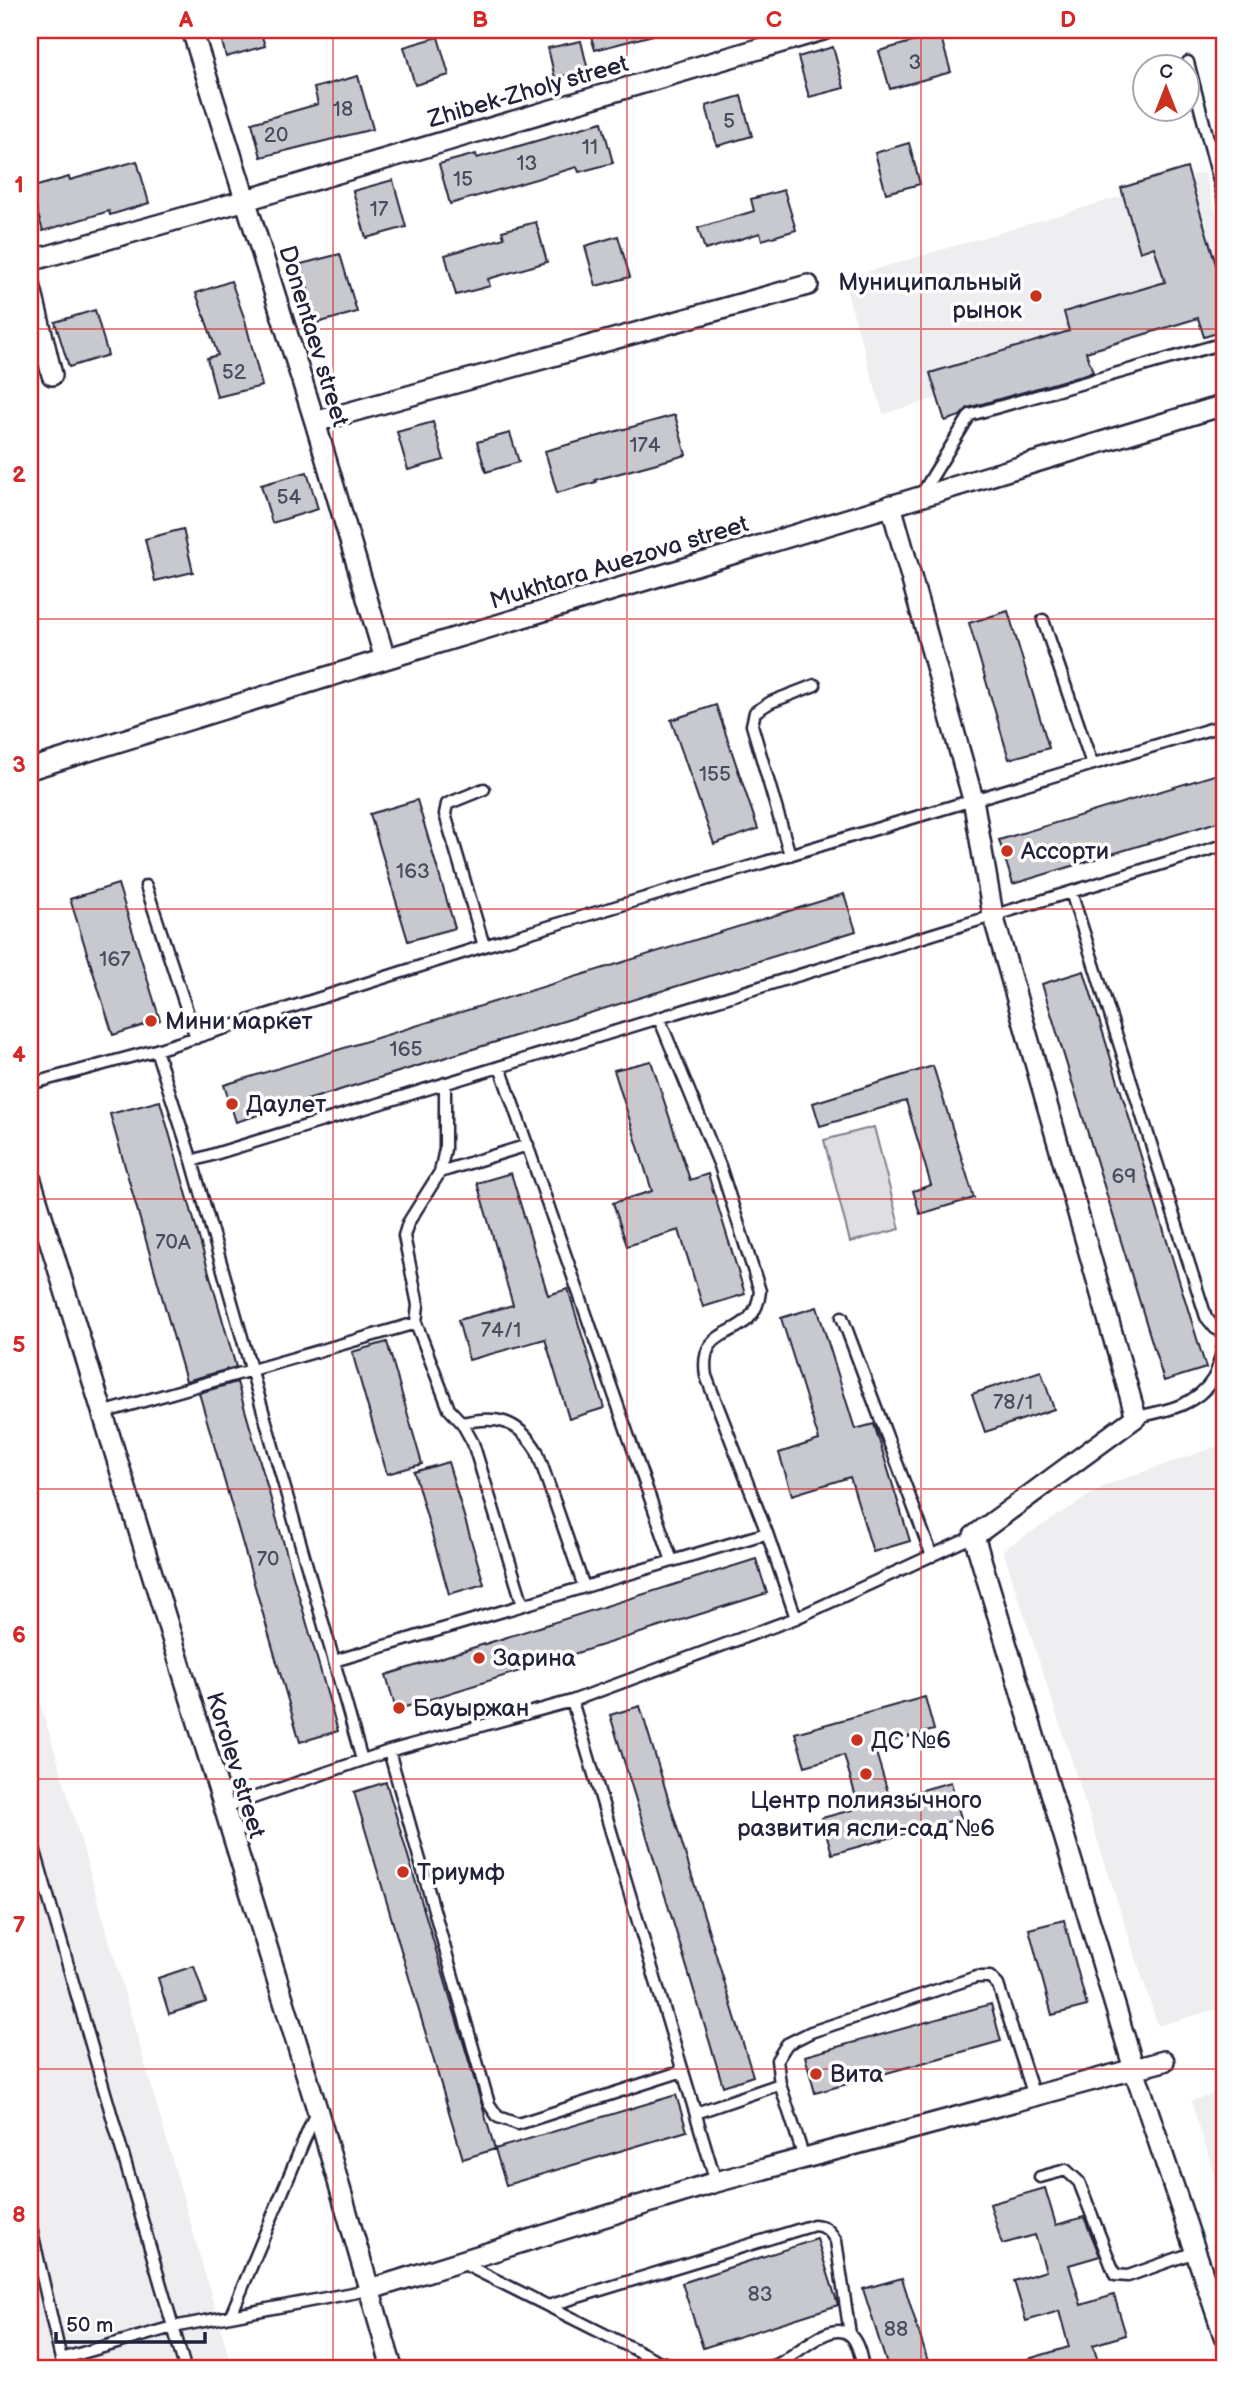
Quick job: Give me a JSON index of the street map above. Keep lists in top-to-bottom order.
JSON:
{
  "streets": {
    "street": [
      "Zhibek-Zholy street",
      "Donentaev street",
      "Mukhtara Auezova street",
      "Korolev street"
    ]
  },
  "crossings": [
    ["Zhibek-Zholy street", "Donentaev street"],
    ["Donentaev street", "Mukhtara Auezova street"]
  ],
  "places": [
    "Муниципальный рынок",
    "Ассорти",
    "Мини маркет",
    "Даулет",
    "Зарина",
    "Бауыржан",
    "ДС №6",
    "Центр полиязычного развития ясли-сад №6",
    "Триумф",
    "Вита"
  ],
  "house_numbers": [
    "3",
    "18",
    "5",
    "20",
    "11",
    "13",
    "15",
    "17",
    "52",
    "174",
    "54",
    "155",
    "163",
    "167",
    "165",
    "69",
    "70А",
    "74/1",
    "78/1",
    "70",
    "83",
    "88"
  ],
  "scale_bar": "50 m",
  "north": "top",
  "grid": {
    "columns": [
      "A",
      "B",
      "C",
      "D"
    ],
    "rows": [
      "1",
      "2",
      "3",
      "4",
      "5",
      "6",
      "7",
      "8"
    ]
  }
}
